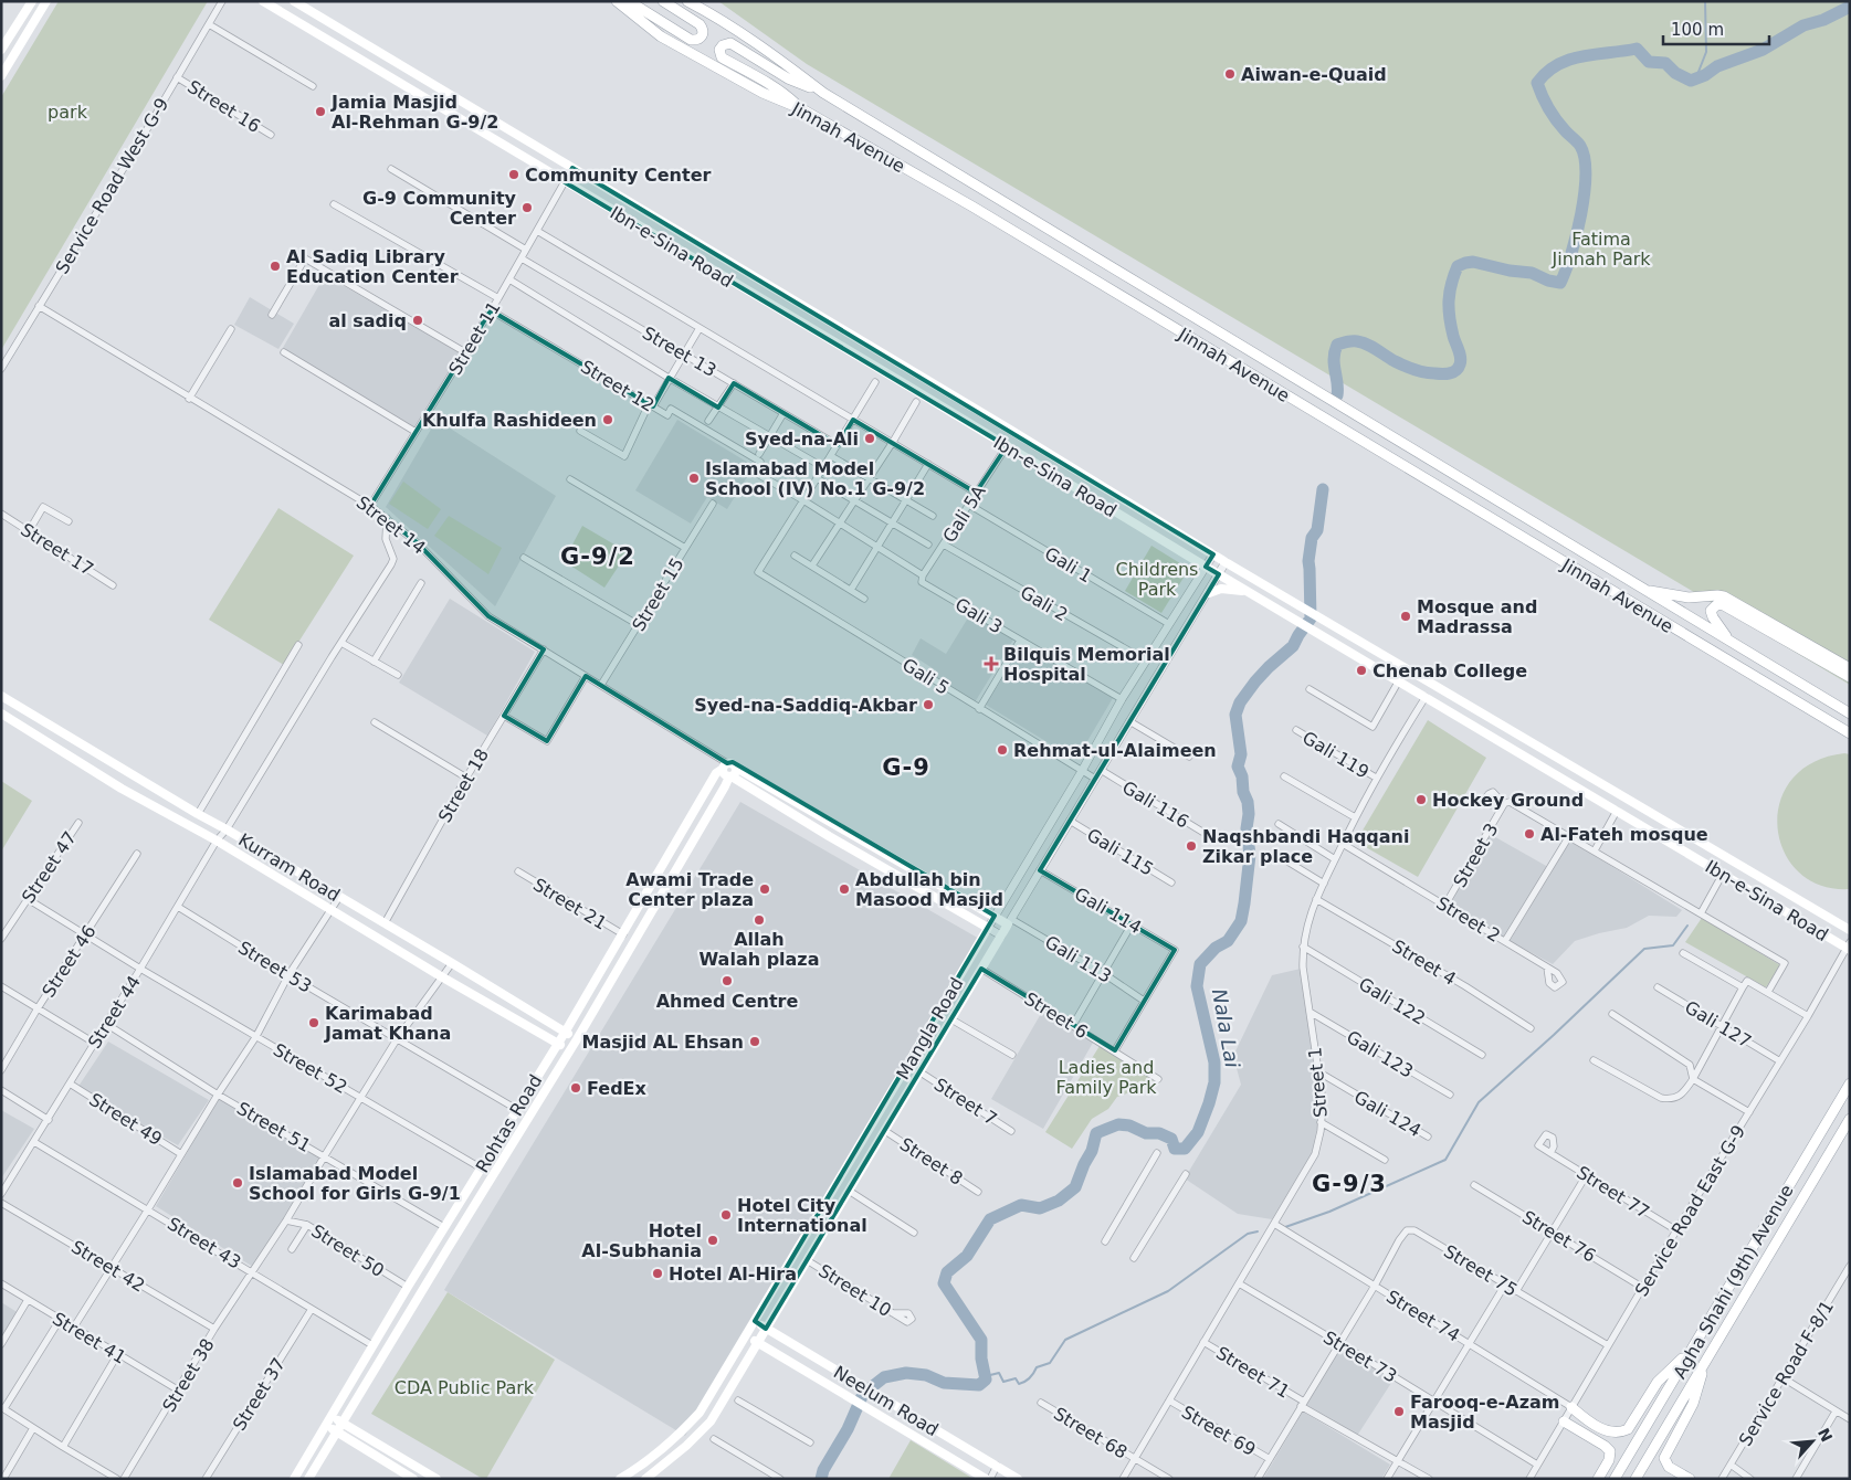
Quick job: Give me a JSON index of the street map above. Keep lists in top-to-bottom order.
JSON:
{
  "streets": {
    "main road": [
      "Jinnah Avenue",
      "Ibn-e-Sina Road",
      "Kurram Road",
      "Mangla Road",
      "Rohtas Road",
      "Agha Shahi (9th) Avenue",
      "Neelum Road"
    ],
    "street": [
      "Street 16",
      "Service Road West G-9",
      "Street 11",
      "Street 13",
      "Street 12",
      "Gali 5A",
      "Street 14",
      "Street 17",
      "Gali 1",
      "Street 15",
      "Gali 2",
      "Gali 3",
      "Gali 5",
      "Gali 119",
      "Street 18",
      "Gali 116",
      "Gali 115",
      "Street 3",
      "Street 47",
      "Street 21",
      "Gali 114",
      "Street 2",
      "Gali 113",
      "Street 46",
      "Street 4",
      "Street 53",
      "Gali 122",
      "Street 44",
      "Street 6",
      "Gali 127",
      "Gali 123",
      "Street 52",
      "Street 1",
      "Street 7",
      "Gali 124",
      "Street 49",
      "Street 51",
      "Street 8",
      "Street 77",
      "Service Road East G-9",
      "Street 76",
      "Street 43",
      "Street 50",
      "Street 42",
      "Street 75",
      "Street 10",
      "Street 74",
      "Street 41",
      "Street 73",
      "Street 71",
      "Service Road F-8/1",
      "Street 38",
      "Street 37",
      "Street 69",
      "Street 68"
    ]
  },
  "crossings": [
    ["Street 16", "Service Road West G-9"],
    ["Service Road West G-9", "Street 14"],
    ["Ibn-e-Sina Road", "Street 11"],
    ["Ibn-e-Sina Road", "Gali 5A"],
    ["Ibn-e-Sina Road", "Mangla Road"],
    ["Ibn-e-Sina Road", "Street 1"],
    ["Ibn-e-Sina Road", "Service Road East G-9"],
    ["Street 11", "Street 13"],
    ["Street 11", "Street 12"],
    ["Street 11", "Street 14"],
    ["Street 12", "Gali 3"],
    ["Gali 5A", "Gali 1"],
    ["Gali 5A", "Gali 2"],
    ["Gali 5A", "Gali 3"],
    ["Street 14", "Street 15"],
    ["Street 14", "Street 18"],
    ["Street 14", "Street 44"],
    ["Street 14", "Rohtas Road"],
    ["Gali 1", "Mangla Road"],
    ["Gali 2", "Mangla Road"],
    ["Gali 3", "Gali 5"],
    ["Gali 3", "Mangla Road"],
    ["Gali 5", "Mangla Road"],
    ["Gali 119", "Street 1"],
    ["Street 18", "Kurram Road"],
    ["Gali 116", "Mangla Road"],
    ["Gali 115", "Mangla Road"],
    ["Street 3", "Street 2"],
    ["Street 47", "Street 52"],
    ["Kurram Road", "Street 44"],
    ["Kurram Road", "Rohtas Road"],
    ["Kurram Road", "Street 38"],
    ["Street 21", "Rohtas Road"],
    ["Gali 114", "Gali 113"],
    ["Gali 114", "Mangla Road"],
    ["Street 2", "Street 1"],
    ["Gali 113", "Mangla Road"],
    ["Street 46", "Street 52"],
    ["Street 4", "Street 1"],
    ["Street 53", "Street 44"],
    ["Street 53", "Rohtas Road"],
    ["Street 53", "Street 38"],
    ["Gali 122", "Street 1"],
    ["Street 44", "Street 52"],
    ["Street 44", "Street 49"],
    ["Street 44", "Street 51"],
    ["Street 44", "Street 43"],
    ["Street 6", "Mangla Road"],
    ["Gali 127", "Service Road East G-9"],
    ["Mangla Road", "Street 7"],
    ["Mangla Road", "Street 8"],
    ["Mangla Road", "Street 10"],
    ["Mangla Road", "Neelum Road"],
    ["Gali 123", "Street 1"],
    ["Street 52", "Rohtas Road"],
    ["Street 52", "Street 38"],
    ["Street 1", "Gali 124"],
    ["Street 1", "Street 74"],
    ["Street 1", "Street 73"],
    ["Street 1", "Street 71"],
    ["Street 1", "Street 69"],
    ["Street 1", "Street 68"],
    ["Rohtas Road", "Street 51"],
    ["Rohtas Road", "Street 43"],
    ["Rohtas Road", "Street 50"],
    ["Street 51", "Street 38"],
    ["Street 77", "Service Road East G-9"],
    ["Service Road East G-9", "Street 76"],
    ["Service Road East G-9", "Street 75"],
    ["Service Road East G-9", "Street 74"],
    ["Service Road East G-9", "Street 73"],
    ["Street 43", "Street 38"],
    ["Street 43", "Street 37"],
    ["Street 50", "Street 38"],
    ["Street 42", "Street 38"],
    ["Street 75", "Street 74"],
    ["Street 41", "Street 38"]
  ],
  "districts": ["G-9/2", "G-9", "G-9/3"],
  "water": ["Nala Lai"],
  "parks": [
    "park",
    "Fatima Jinnah Park",
    "Childrens Park",
    "Ladies and Family Park",
    "CDA Public Park"
  ],
  "places": {
    "other": [
      "Aiwan-e-Quaid",
      "Jamia Masjid Al-Rehman G-9/2",
      "Community Center",
      "G-9 Community Center",
      "Al Sadiq Library Education Center",
      "al sadiq",
      "Khulfa Rashideen",
      "Syed-na-Ali",
      "Islamabad Model School (IV) No.1 G-9/2",
      "Mosque and Madrassa",
      "Chenab College",
      "Syed-na-Saddiq-Akbar",
      "Rehmat-ul-Alaimeen",
      "Hockey Ground",
      "Al-Fateh mosque",
      "Naqshbandi Haqqani Zikar place",
      "Awami Trade Center plaza",
      "Abdullah bin Masood Masjid",
      "Allah Walah plaza",
      "Ahmed Centre",
      "Karimabad Jamat Khana",
      "Masjid AL Ehsan",
      "FedEx",
      "Islamabad Model School for Girls G-9/1",
      "Hotel City International",
      "Hotel Al-Subhania",
      "Hotel Al-Hira",
      "Farooq-e-Azam Masjid"
    ],
    "health": ["Bilquis Memorial Hospital"]
  },
  "scale_bar": "100 m",
  "north": "top right"
}
